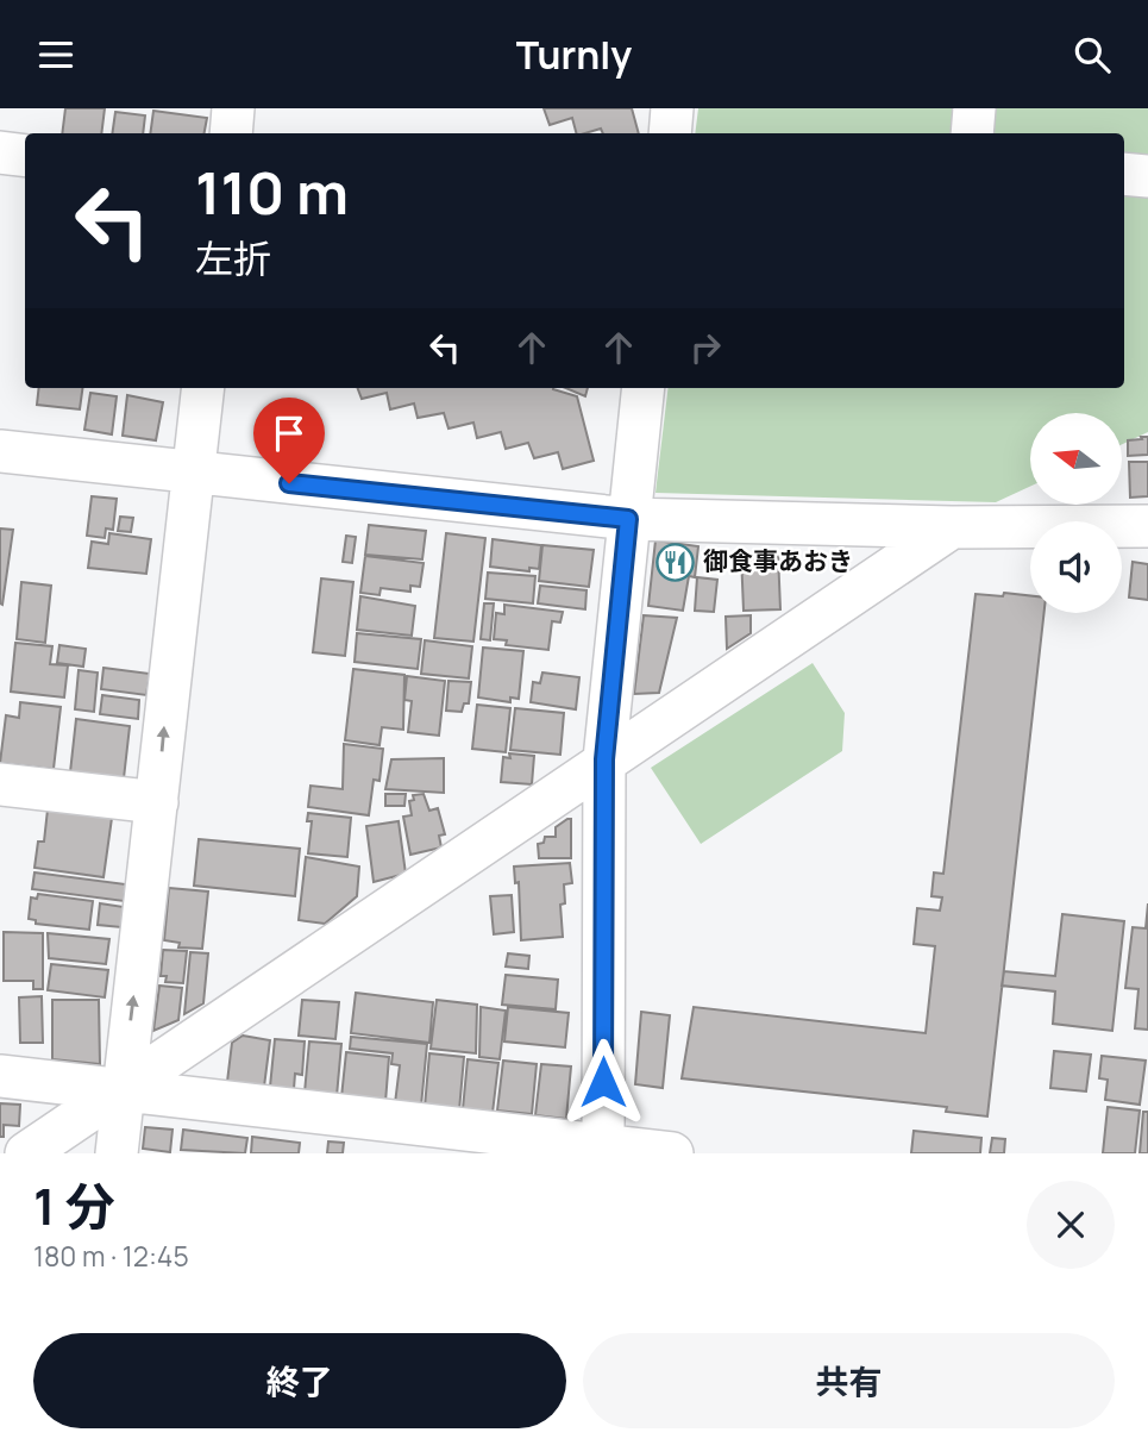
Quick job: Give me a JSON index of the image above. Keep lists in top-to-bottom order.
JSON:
{
  "places": {
    "restaurant": ["御食事あおき"]
  },
  "north": "left",
  "page": {
    "header": "Turnly",
    "turn": ["110 m", "左折"],
    "heading": ["1 分", "180 m · 12:45"],
    "buttons": ["終了", "共有"]
  }
}
